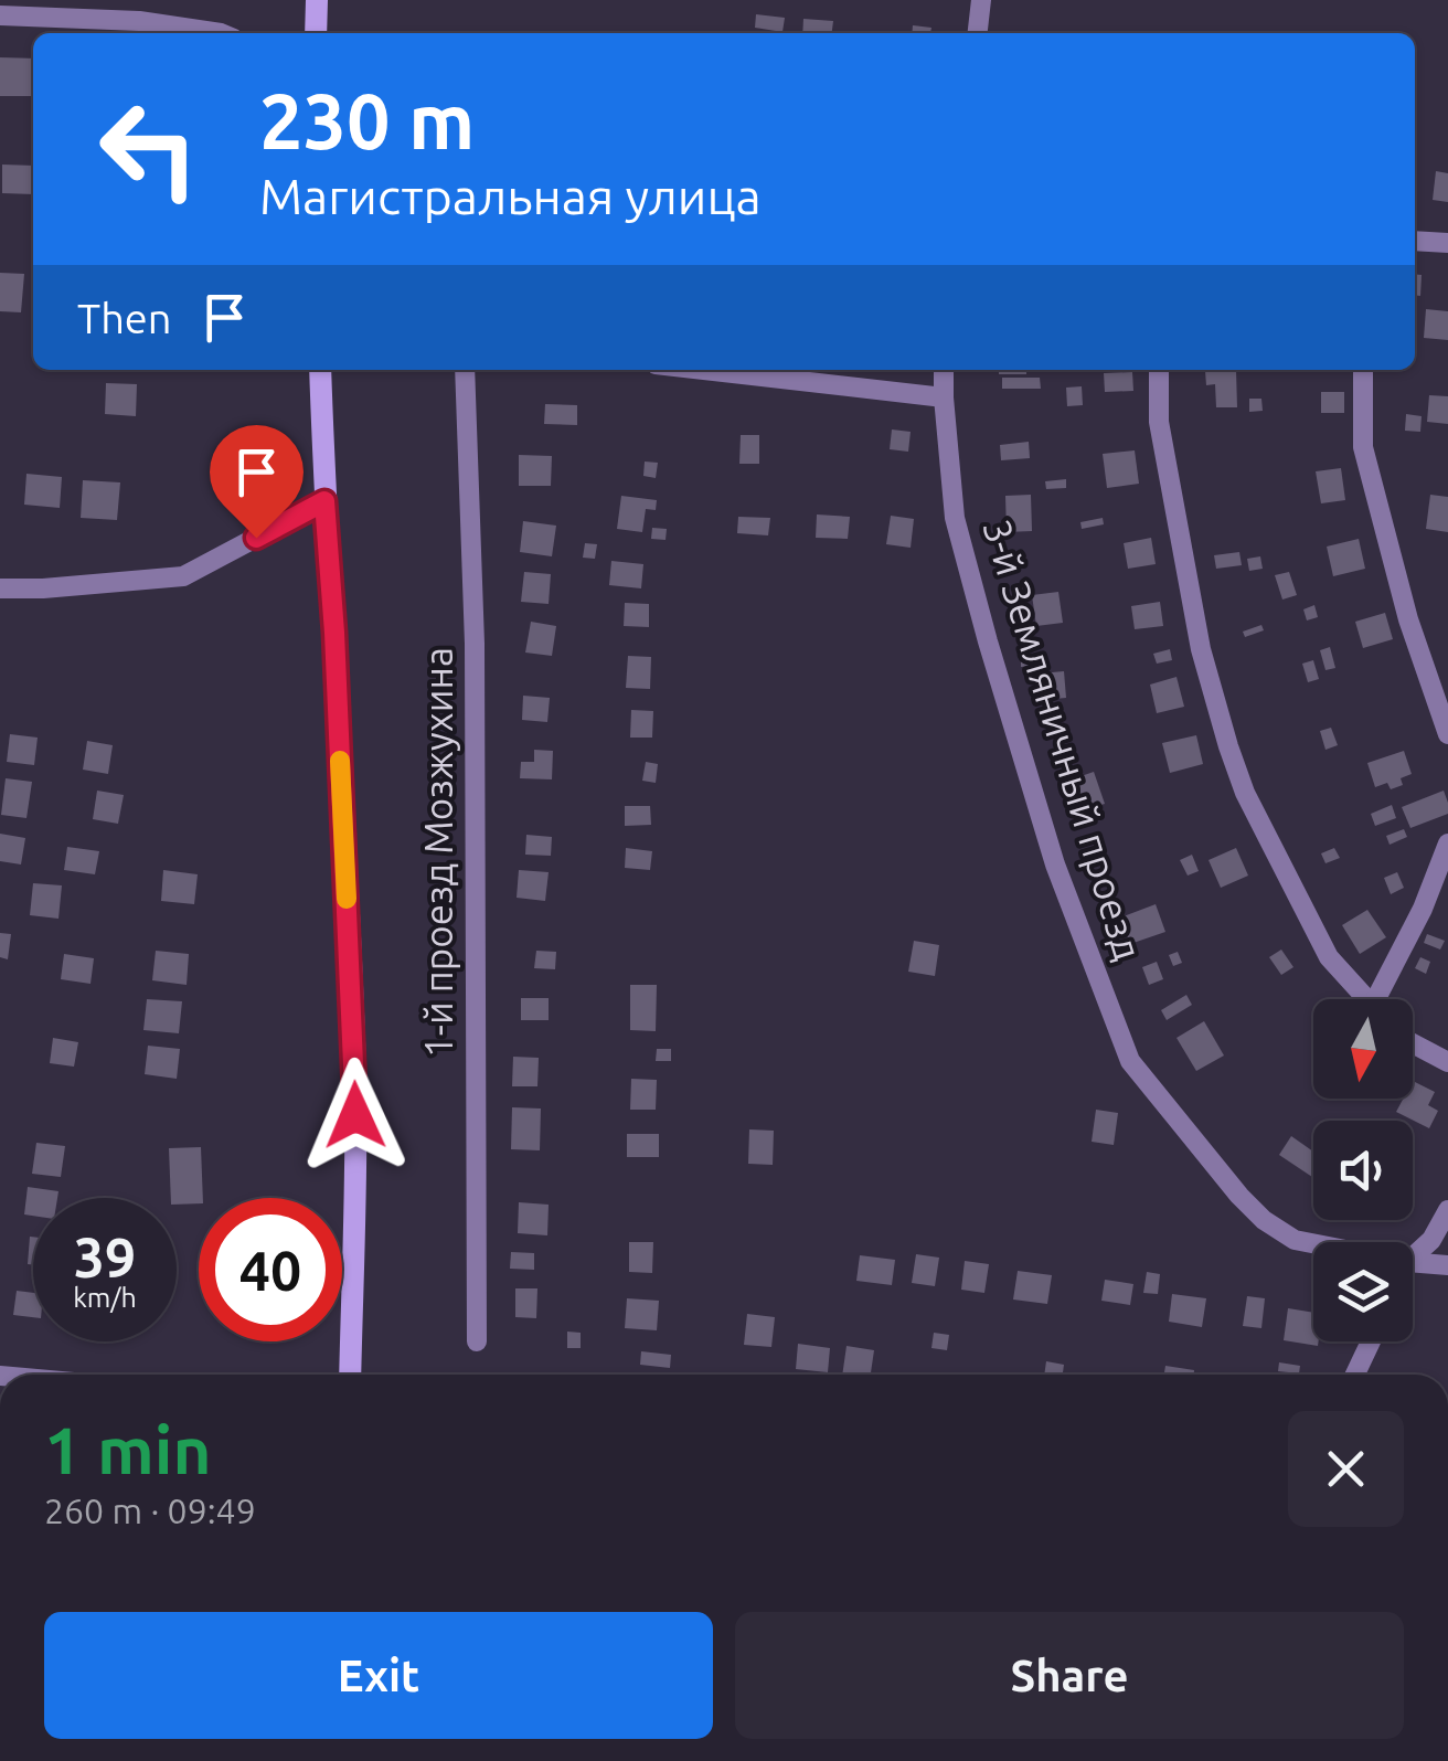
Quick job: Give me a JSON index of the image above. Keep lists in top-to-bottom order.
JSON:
{
  "streets": {
    "street": ["3-й Земляничный проезд", "1-й проезд Мозжухина"]
  },
  "north": "bottom",
  "page": {
    "turn": ["230 m", "Магистральная улица"],
    "then": "Then",
    "speed": "39 km/h",
    "limit": "40",
    "heading": ["1 min", "260 m · 09:49"],
    "buttons": ["Exit", "Share"]
  }
}
